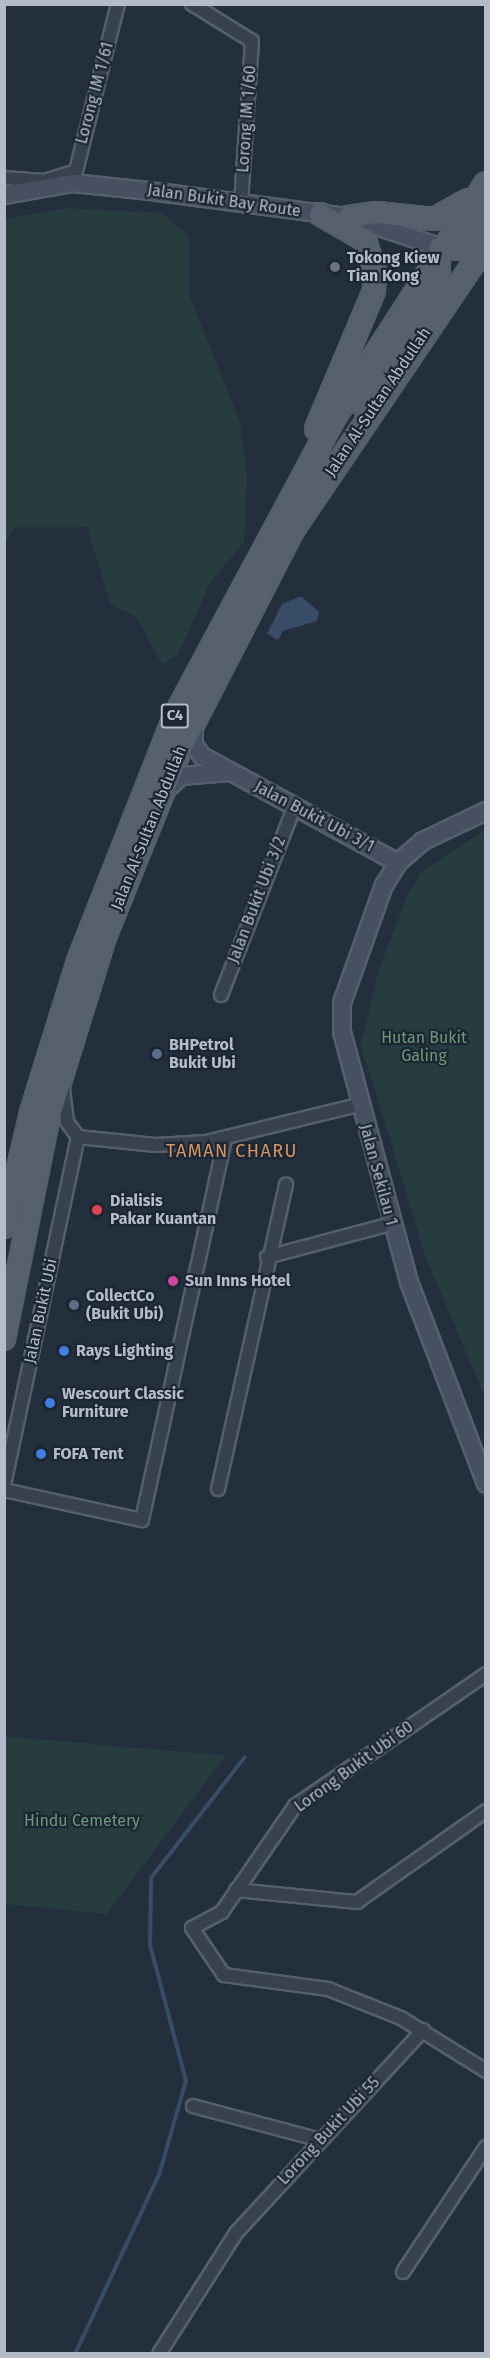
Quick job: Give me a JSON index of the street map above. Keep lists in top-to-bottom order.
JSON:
{
  "streets": {
    "main road": ["Jalan Al-Sultan Abdullah", "C4"],
    "street": [
      "Lorong IM 1/61",
      "Lorong IM 1/60",
      "Jalan Bukit Bay Route",
      "Jalan Bukit Ubi 3/1",
      "Jalan Bukit Ubi 3/2",
      "Jalan Sekilau 1",
      "Jalan Bukit Ubi",
      "Lorong Bukit Ubi 60",
      "Lorong Bukit Ubi 55"
    ]
  },
  "crossings": [
    ["Lorong IM 1/61", "Jalan Bukit Bay Route"],
    ["Lorong IM 1/60", "Jalan Bukit Bay Route"],
    ["Jalan Al-Sultan Abdullah", "Jalan Bukit Ubi 3/1"],
    ["Jalan Bukit Ubi 3/1", "Jalan Bukit Ubi 3/2"],
    ["Jalan Bukit Ubi 3/1", "Jalan Sekilau 1"],
    ["Lorong Bukit Ubi 60", "Lorong Bukit Ubi 55"]
  ],
  "districts": ["TAMAN CHARU"],
  "parks": ["Hutan Bukit Galing", "Hindu Cemetery"],
  "places": [
    "Tokong Kiew Tian Kong",
    "BHPetrol Bukit Ubi",
    "Dialisis Pakar Kuantan",
    "Sun Inns Hotel",
    "CollectCo (Bukit Ubi)",
    "Rays Lighting",
    "Wescourt Classic Furniture",
    "FOFA Tent"
  ]
}
